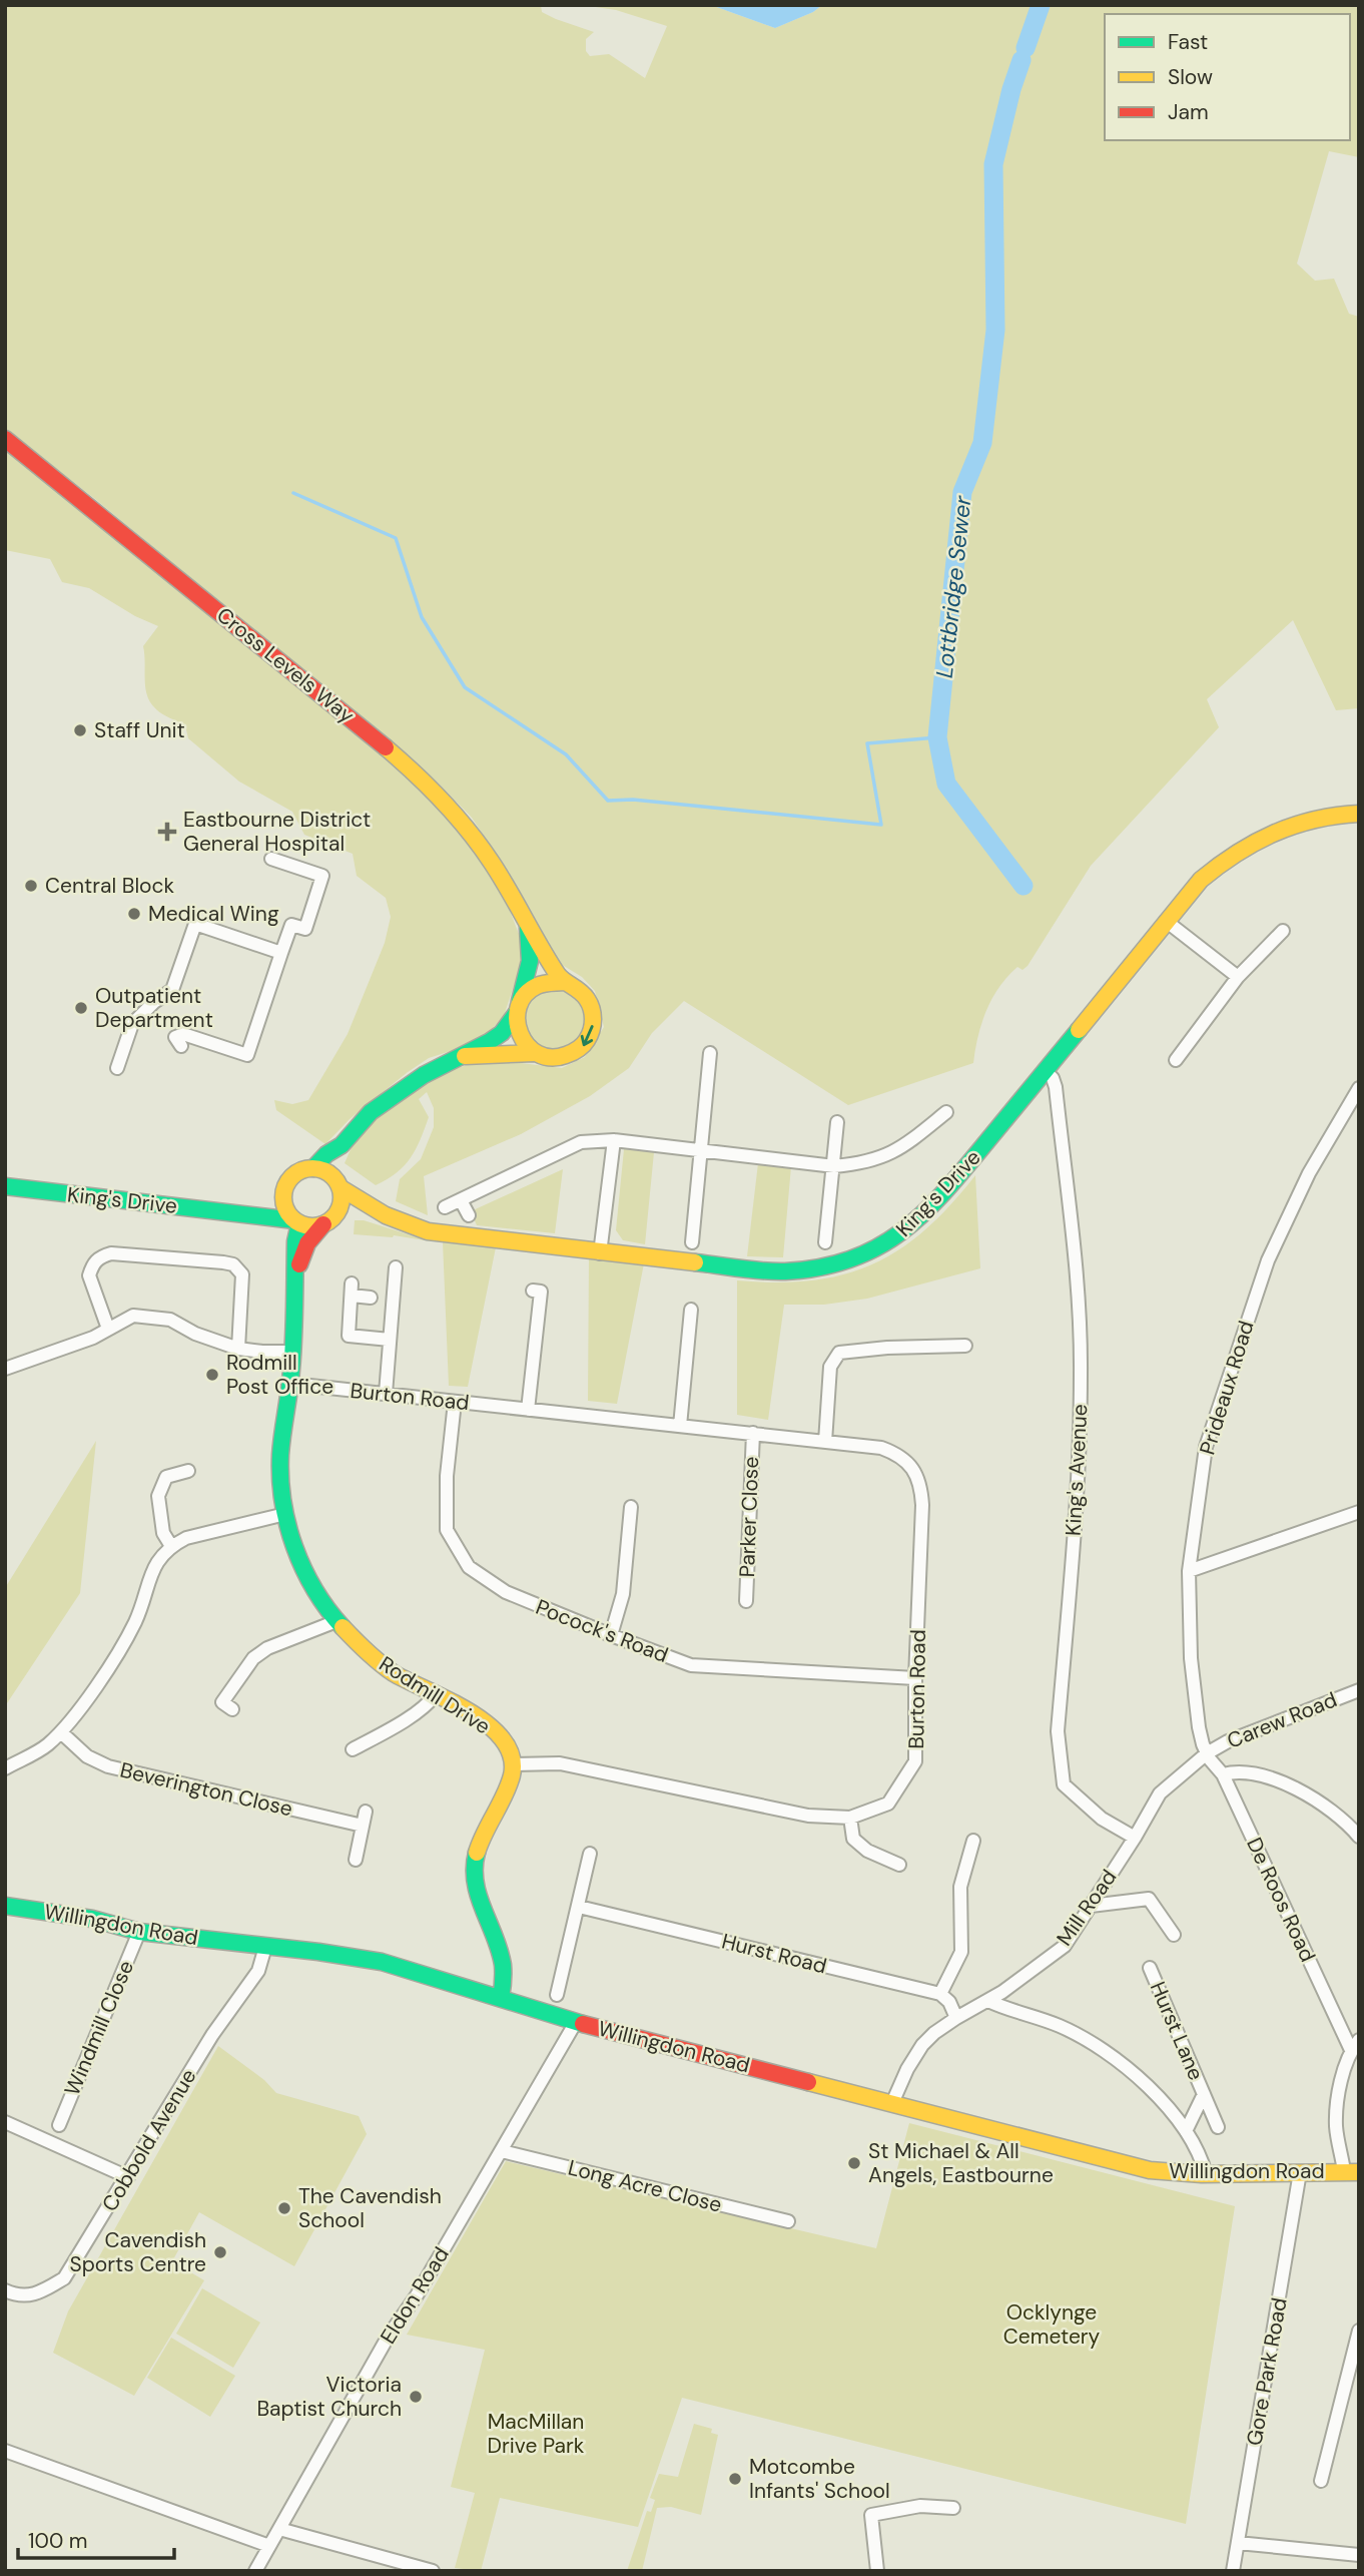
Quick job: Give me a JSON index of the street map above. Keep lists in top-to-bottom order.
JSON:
{
  "streets": {
    "main road": [
      "Cross Levels Way",
      "King's Drive",
      "Rodmill Drive",
      "Willingdon Road"
    ],
    "street": [
      "Prideaux Road",
      "Burton Road",
      "King's Avenue",
      "Parker Close",
      "Pocock's Road",
      "Carew Road",
      "Beverington Close",
      "De Roos Road",
      "Mill Road",
      "Hurst Road",
      "Windmill Close",
      "Hurst Lane",
      "Cobbold Avenue",
      "Long Acre Close",
      "Eldon Road",
      "Gore Park Road"
    ]
  },
  "crossings": [
    ["Cross Levels Way", "King's Drive"],
    ["Cross Levels Way", "Rodmill Drive"],
    ["King's Drive", "King's Avenue"],
    ["King's Drive", "Rodmill Drive"],
    ["Prideaux Road", "Carew Road"],
    ["Prideaux Road", "De Roos Road"],
    ["Prideaux Road", "Mill Road"],
    ["Burton Road", "Parker Close"],
    ["Burton Road", "Pocock's Road"],
    ["Burton Road", "Rodmill Drive"],
    ["King's Avenue", "Mill Road"],
    ["Carew Road", "De Roos Road"],
    ["Carew Road", "Mill Road"],
    ["De Roos Road", "Mill Road"],
    ["Mill Road", "Willingdon Road"],
    ["Willingdon Road", "Windmill Close"],
    ["Willingdon Road", "Cobbold Avenue"],
    ["Willingdon Road", "Eldon Road"],
    ["Willingdon Road", "Gore Park Road"],
    ["Long Acre Close", "Eldon Road"]
  ],
  "water": ["Lottbridge Sewer"],
  "parks": ["Ocklynge Cemetery", "MacMillan Drive Park"],
  "places": {
    "other": [
      "Staff Unit",
      "Central Block",
      "Medical Wing",
      "Outpatient Department",
      "Rodmill Post Office",
      "St Michael & All Angels, Eastbourne",
      "The Cavendish School",
      "Cavendish Sports Centre",
      "Victoria Baptist Church",
      "Motcombe Infants' School"
    ],
    "health": ["Eastbourne District General Hospital"]
  },
  "legend": ["Fast", "Slow", "Jam"],
  "scale_bar": "100 m"
}
